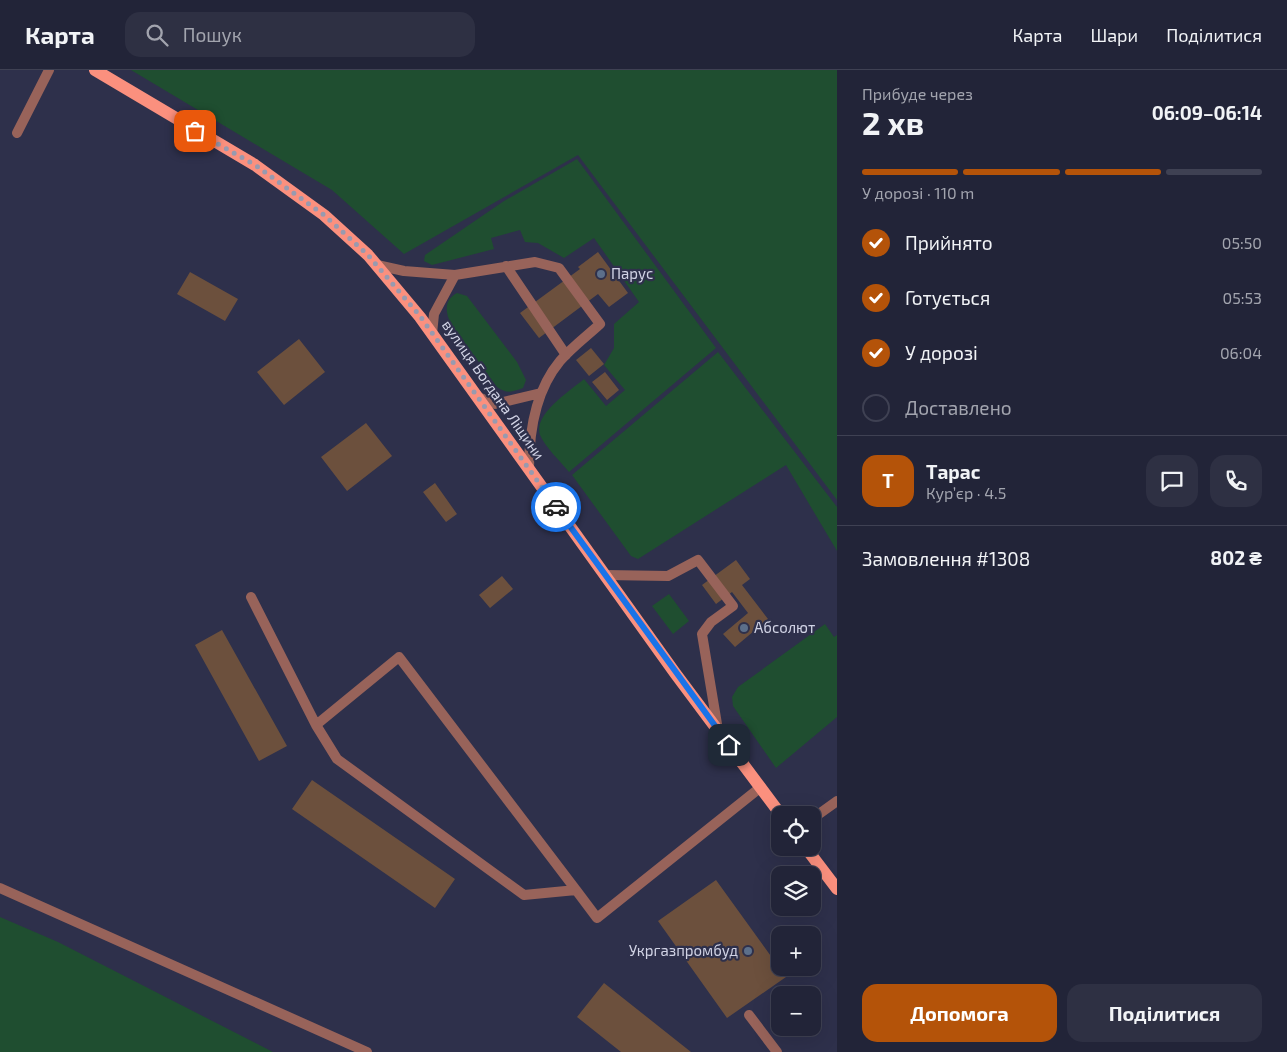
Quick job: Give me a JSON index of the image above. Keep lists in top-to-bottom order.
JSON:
{
  "streets": {
    "main road": ["вулиця Богдана Ліщини"]
  },
  "places": ["Парус", "Абсолют", "Укргазпромбуд"],
  "page": {
    "header": "Карта",
    "search": "Пошук",
    "nav": ["Карта", "Шари", "Поділитися"],
    "heading": ["2 хв", "Прибуде через", "06:09–06:14"],
    "panel": [
      "Тарас",
      "Кур’єр · 4.5",
      "Замовлення #1308",
      "802 ₴"
    ],
    "bar": "У дорозі · 110 m",
    "list": [
      ["Прийнято", "05:50"],
      ["Готується", "05:53"],
      ["У дорозі", "06:04"],
      "Доставлено"
    ],
    "round": "Т",
    "map_buttons": ["+", "−"],
    "buttons": ["Допомога", "Поділитися"]
  }
}
